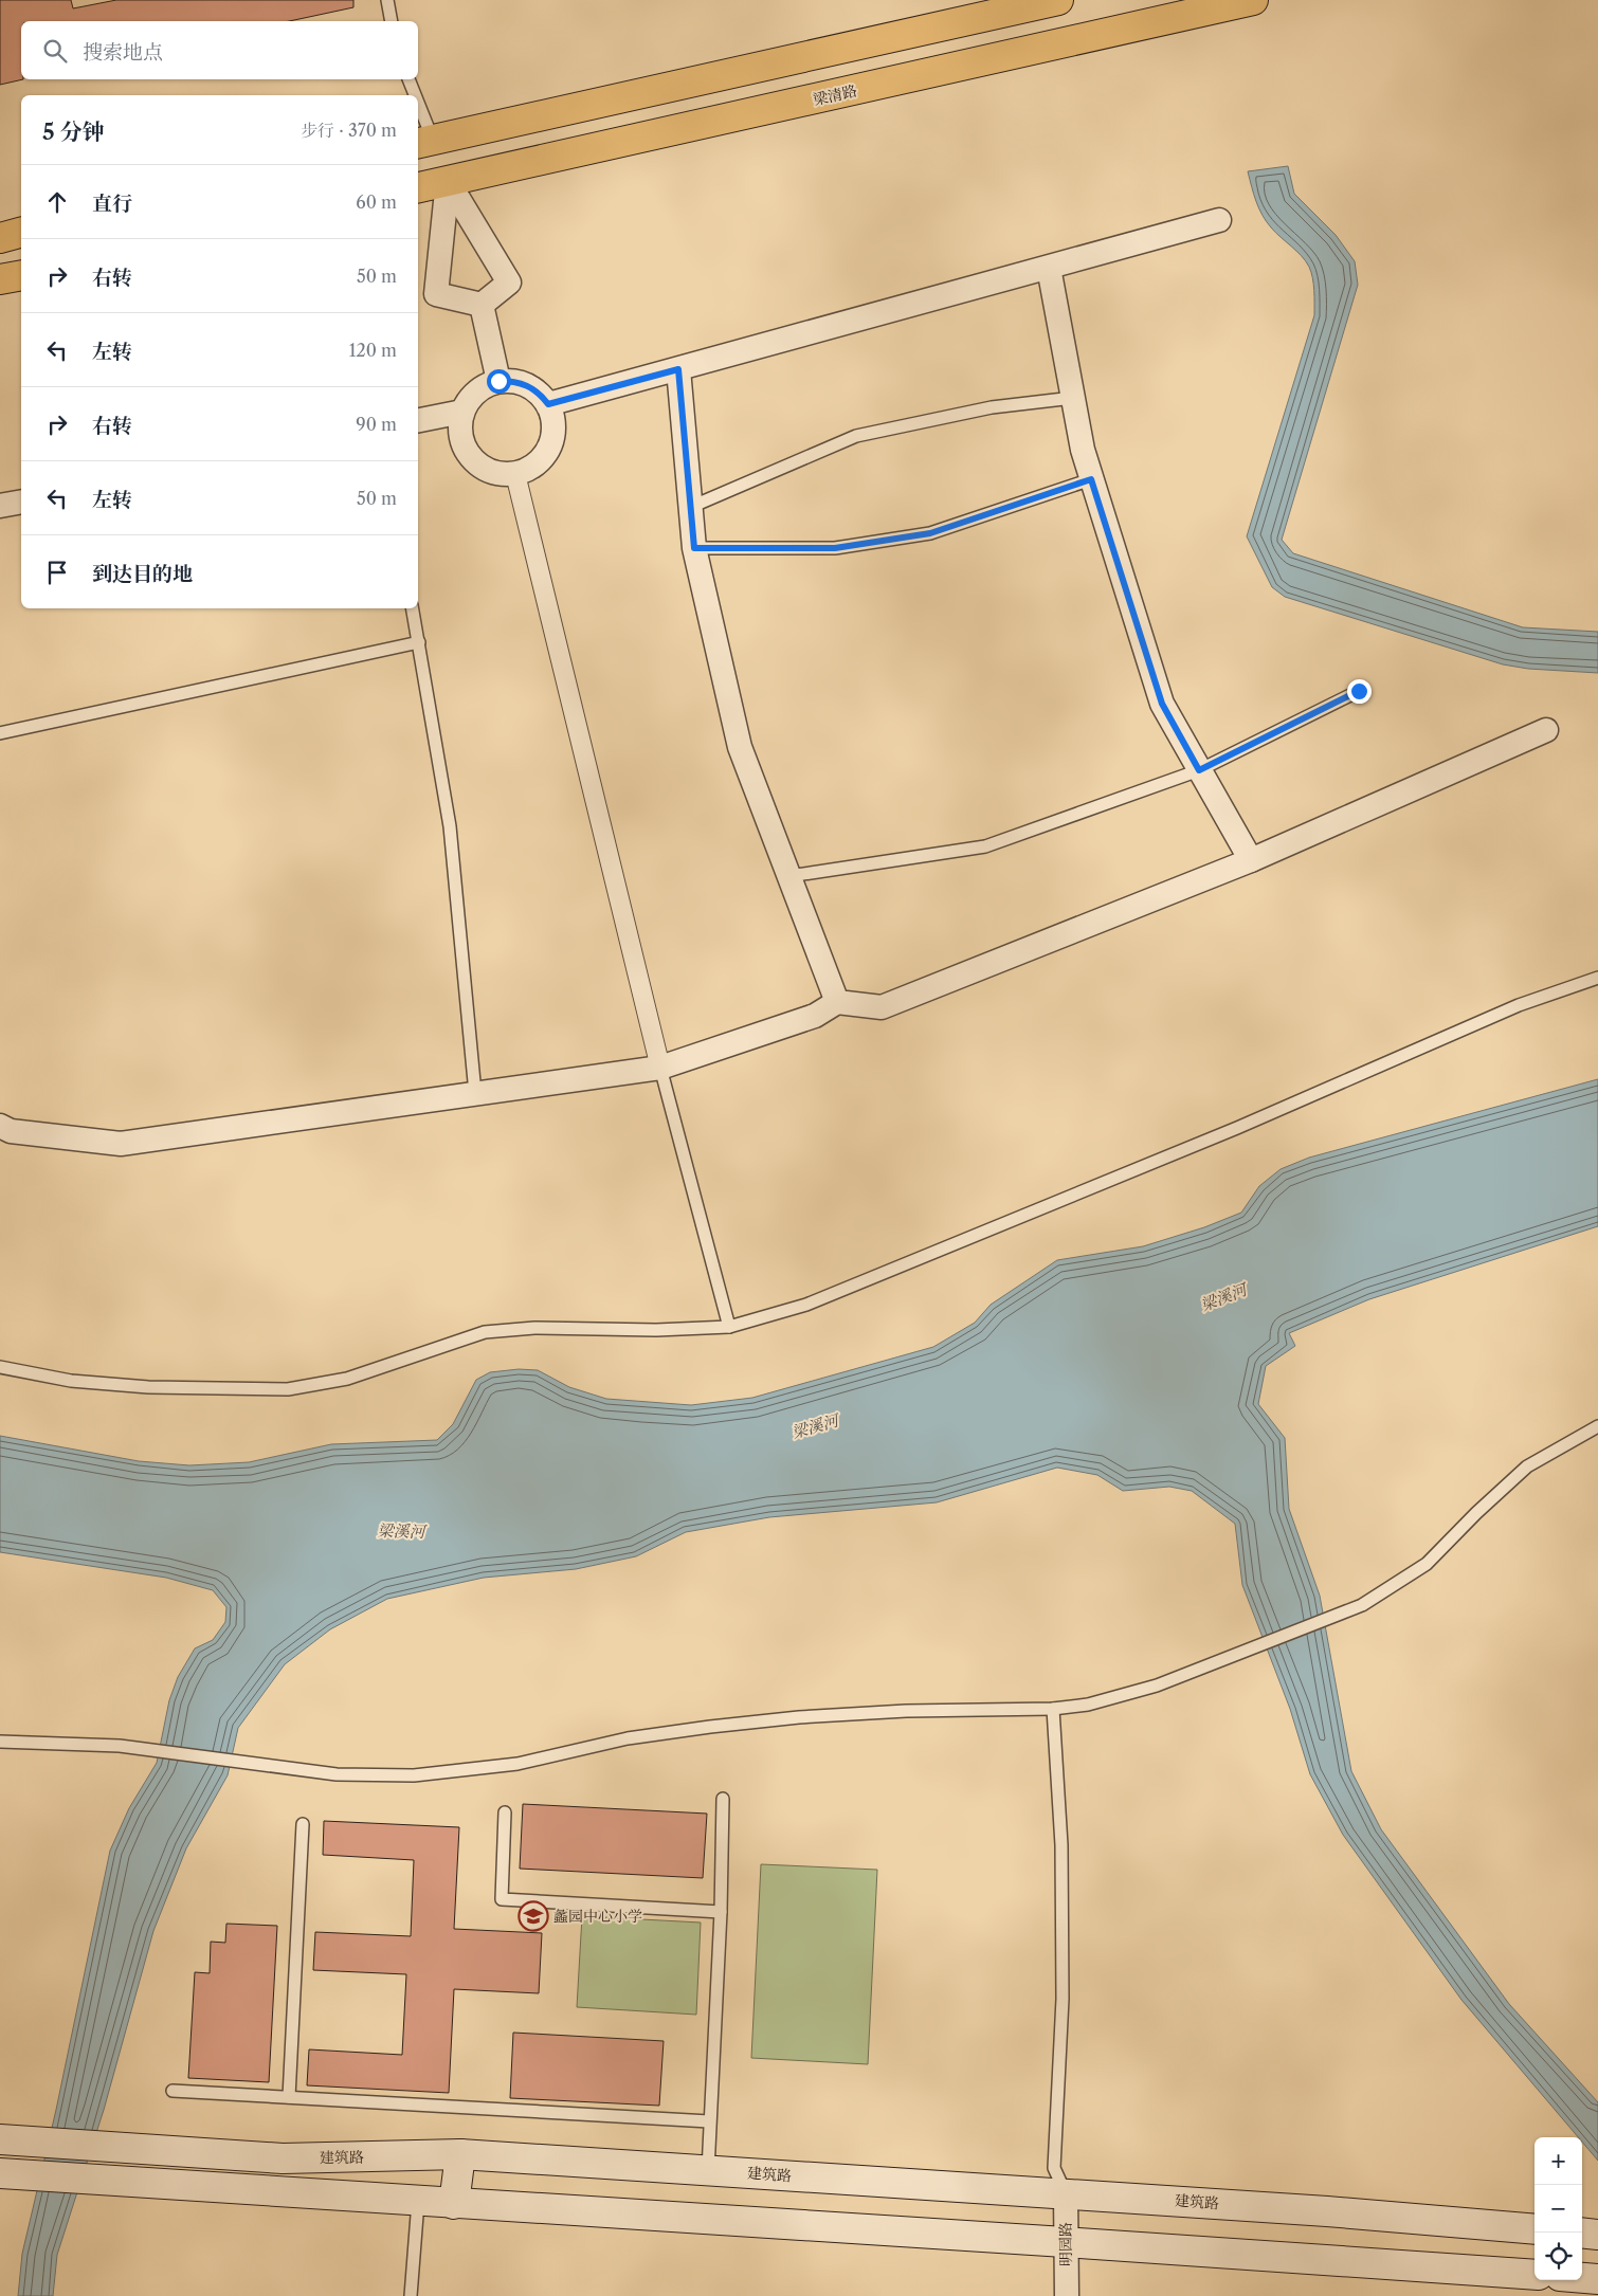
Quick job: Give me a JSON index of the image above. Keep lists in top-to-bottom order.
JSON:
{
  "streets": {
    "main road": ["梁清路", "建筑路"],
    "street": ["明园路"]
  },
  "crossings": [
    ["建筑路", "明园路"]
  ],
  "water": ["梁溪河"],
  "places": {
    "school or university": ["蠡园中心小学"]
  },
  "page": {
    "search": "搜索地点",
    "heading": ["5 分钟", "步行 · 370 m"],
    "list": [
      ["直行", "60 m"],
      ["右转", "50 m"],
      ["左转", "120 m"],
      ["右转", "90 m"],
      ["左转", "50 m"],
      "到达目的地"
    ],
    "map_buttons": ["+", "−"]
  }
}
